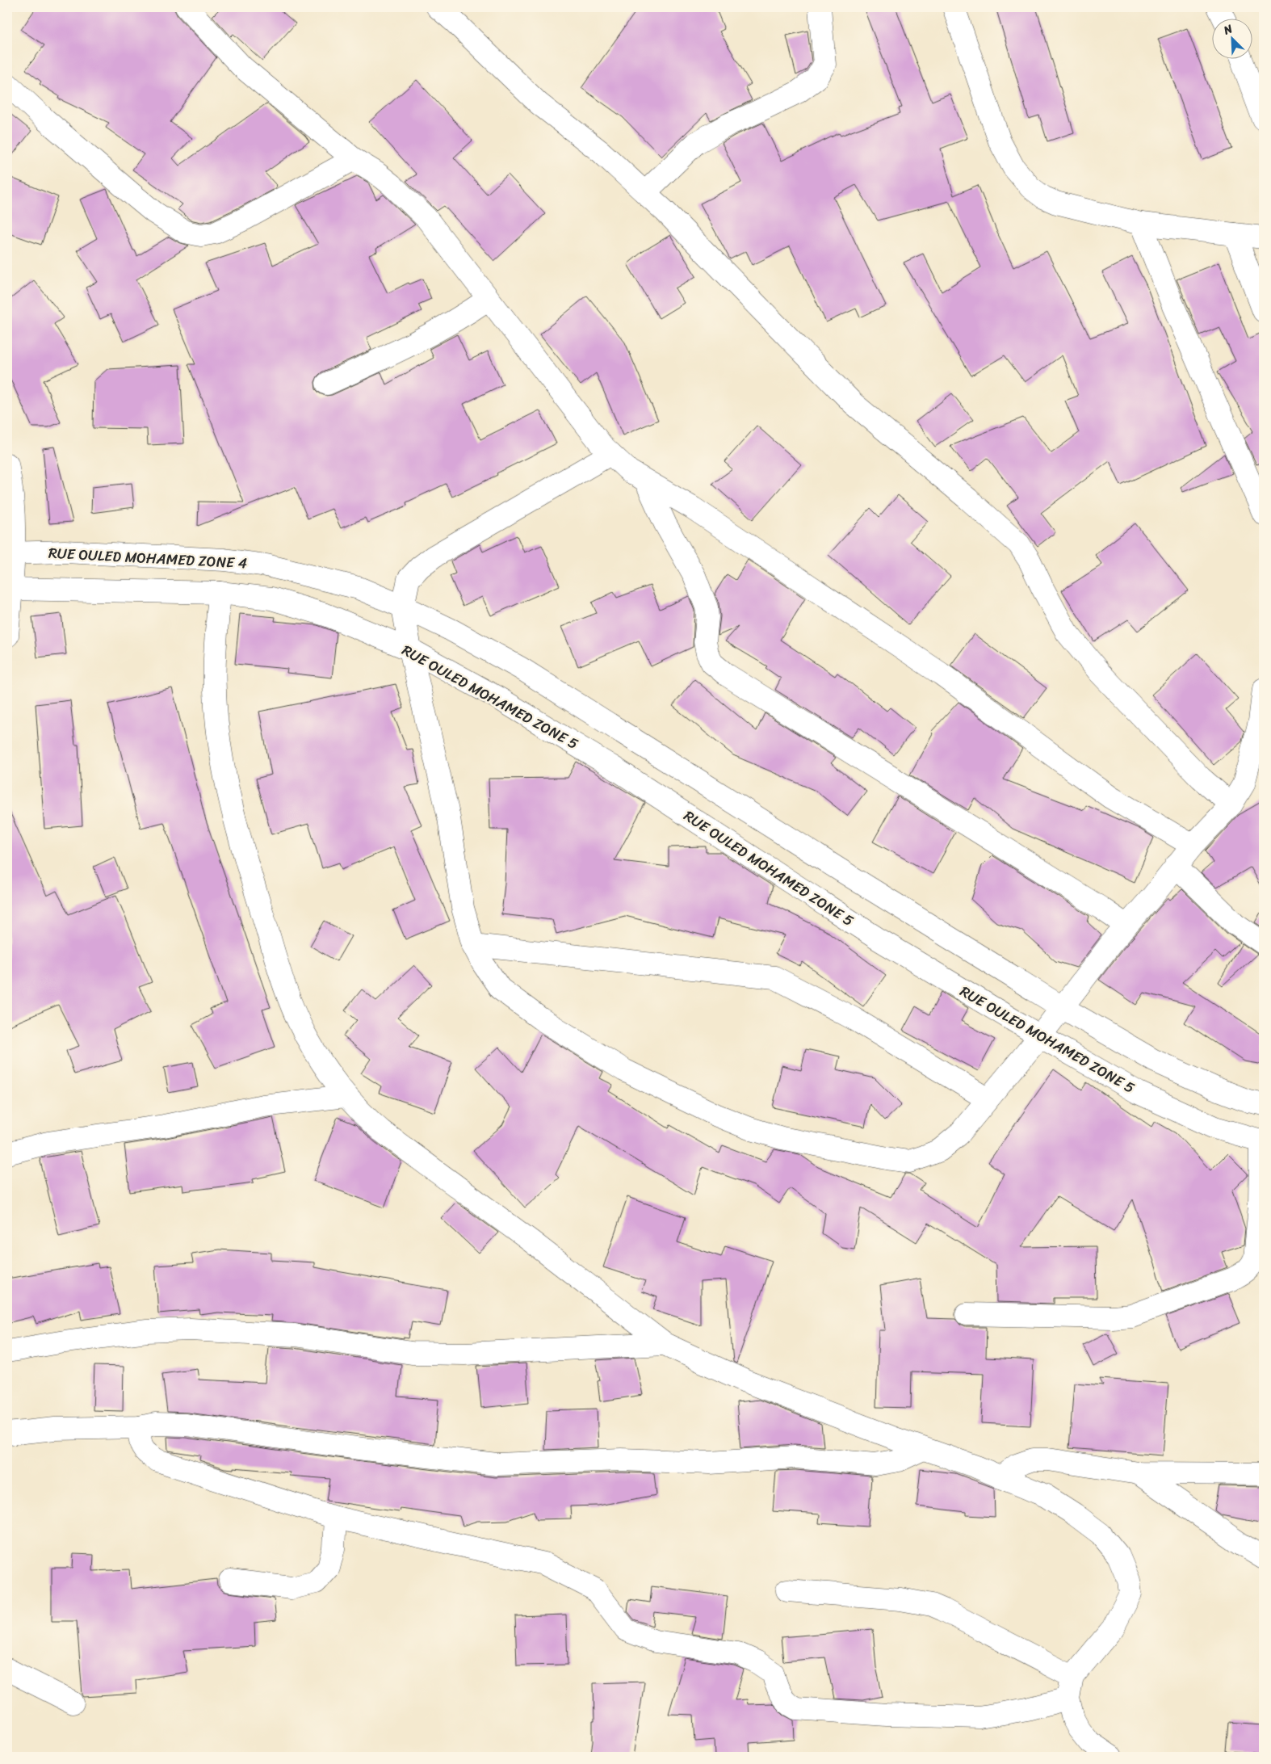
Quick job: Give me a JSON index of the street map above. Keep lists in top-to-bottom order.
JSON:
{
  "streets": {
    "street": ["RUE OULED MOHAMED ZONE 4", "RUE OULED MOHAMED ZONE 5"]
  },
  "north": "top left"
}
